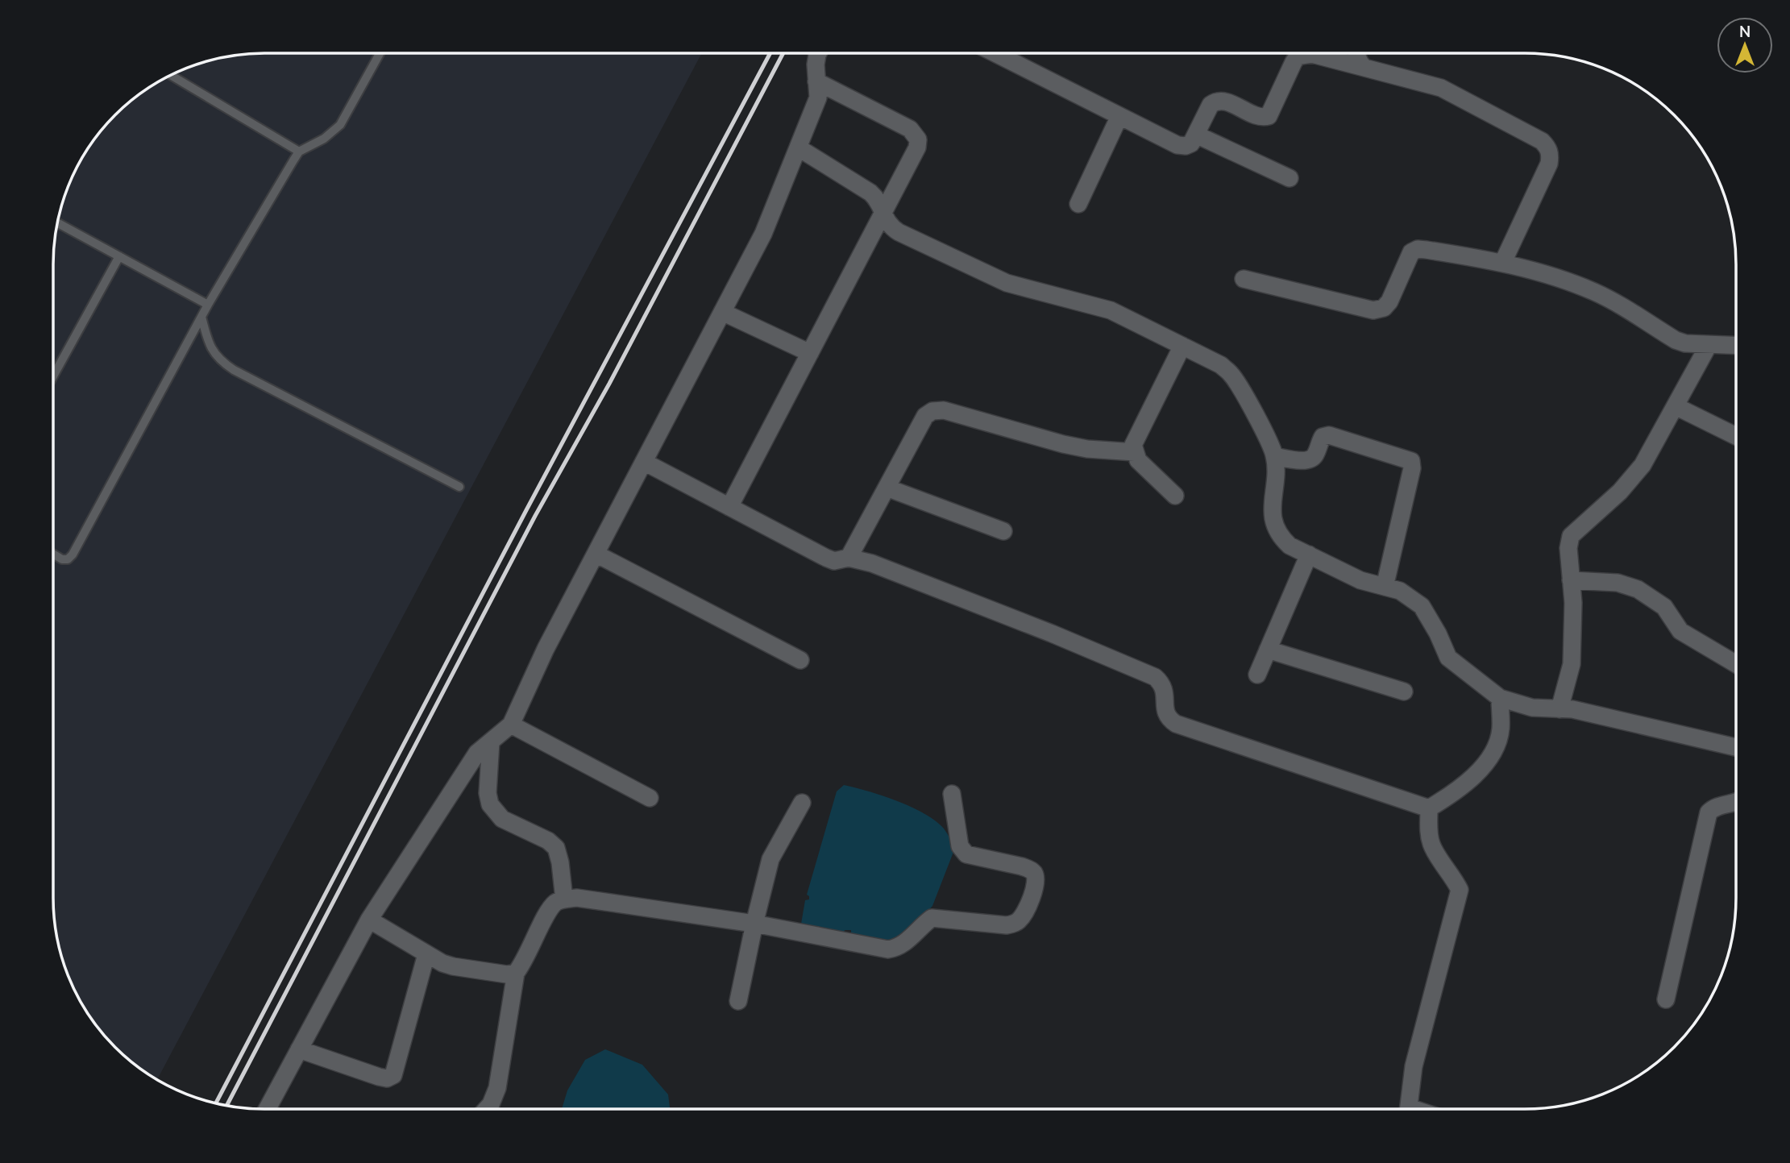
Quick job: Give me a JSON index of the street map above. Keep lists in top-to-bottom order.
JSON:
{
  "north": "top"
}
